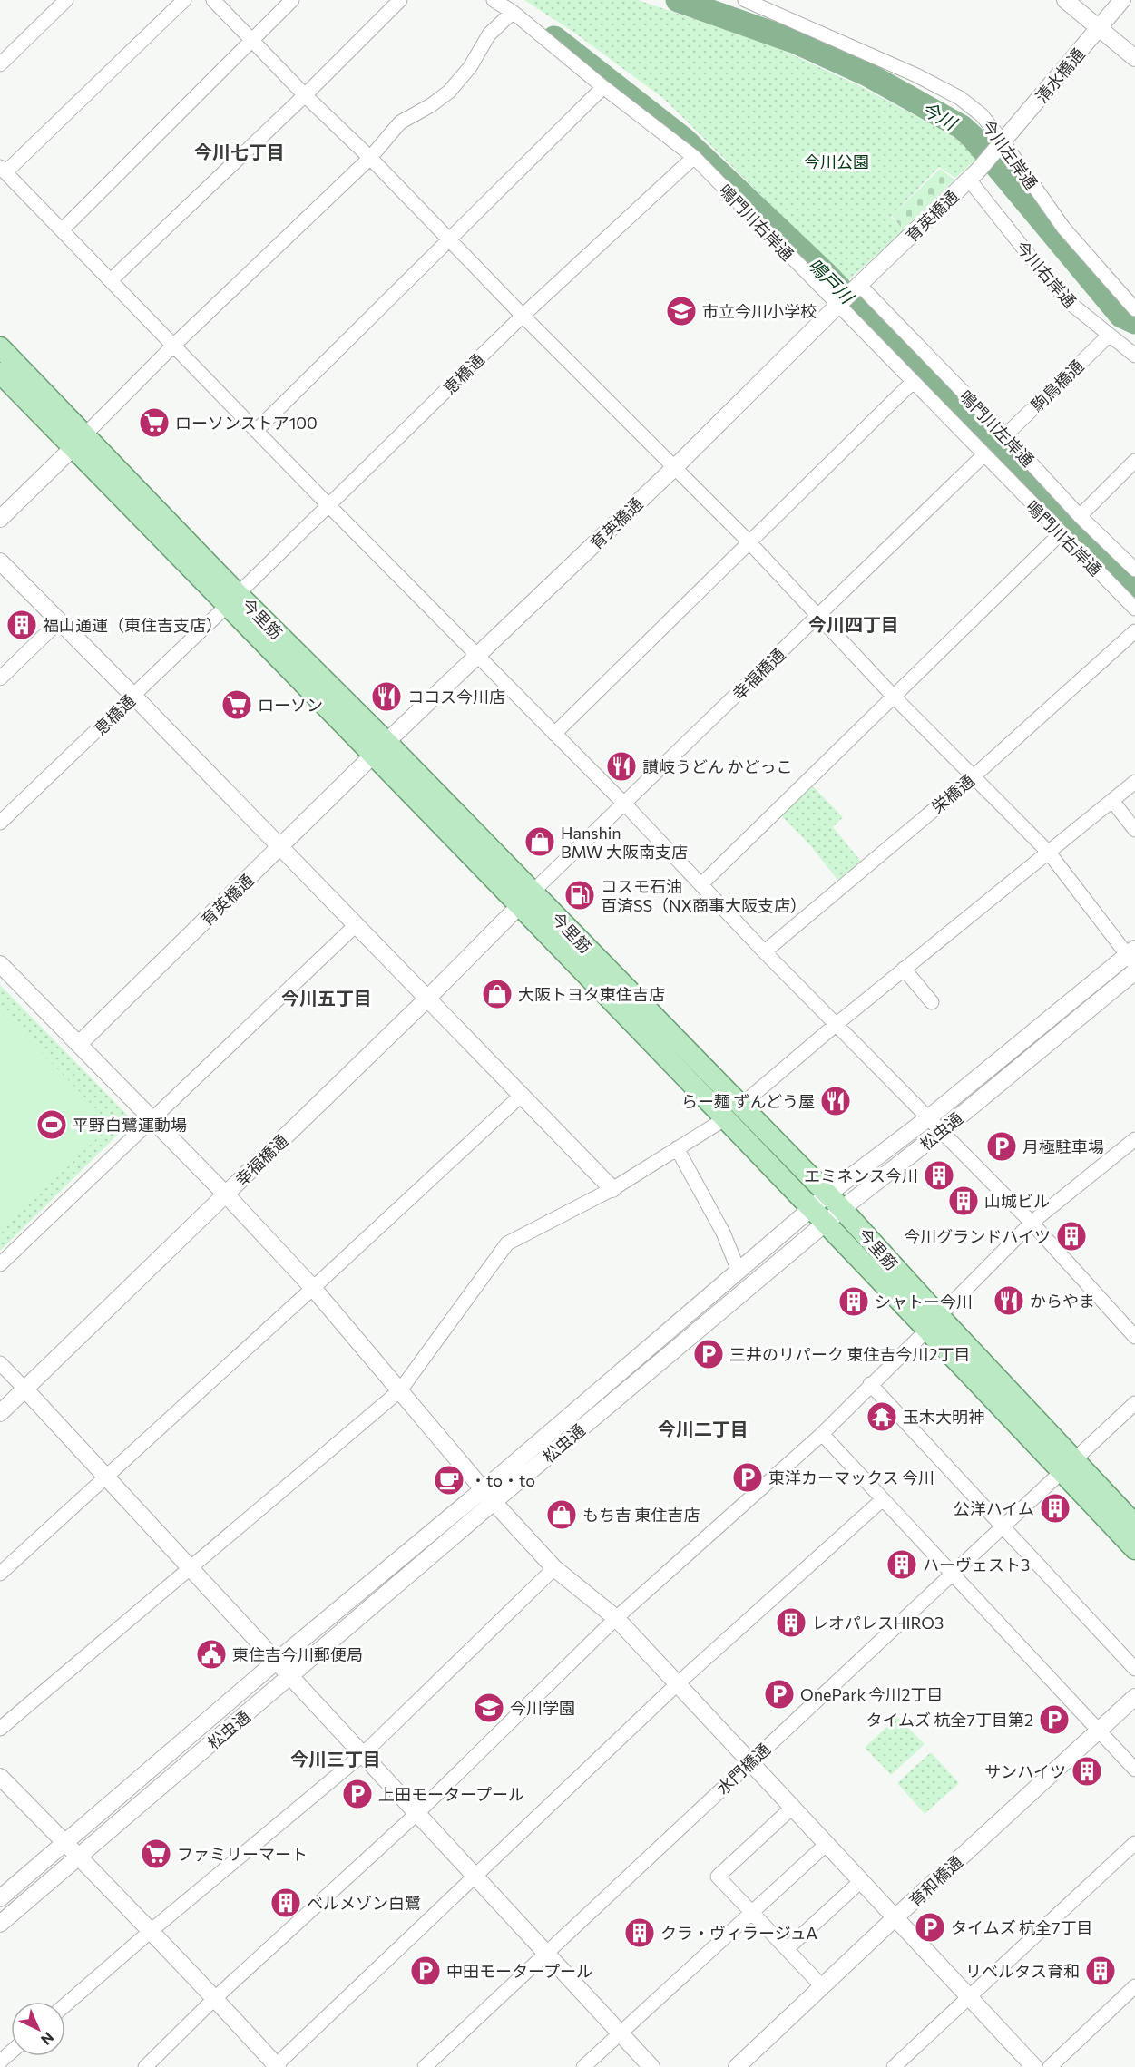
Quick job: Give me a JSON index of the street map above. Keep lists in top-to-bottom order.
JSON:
{
  "streets": {
    "main road": ["今里筋"],
    "street": [
      "清水橋通",
      "今川左岸通",
      "育英橋通",
      "鳴門川右岸通",
      "今川右岸通",
      "恵橋通",
      "駒鳥橋通",
      "鳴門川左岸通",
      "幸福橋通",
      "栄橋通",
      "松虫通",
      "水門橋通",
      "育和橋通"
    ]
  },
  "crossings": [
    ["清水橋通", "今川左岸通"],
    ["清水橋通", "育英橋通"],
    ["育英橋通", "鳴門川右岸通"],
    ["育英橋通", "今川右岸通"],
    ["育英橋通", "鳴門川左岸通"],
    ["育英橋通", "今里筋"],
    ["鳴門川右岸通", "恵橋通"],
    ["鳴門川右岸通", "鳴門川左岸通"],
    ["鳴門川右岸通", "幸福橋通"],
    ["今川右岸通", "駒鳥橋通"],
    ["恵橋通", "今里筋"],
    ["駒鳥橋通", "鳴門川左岸通"],
    ["今里筋", "幸福橋通"],
    ["今里筋", "松虫通"],
    ["今里筋", "水門橋通"]
  ],
  "districts": [
    "今川七丁目",
    "今川四丁目",
    "今川五丁目",
    "今川二丁目",
    "今川三丁目"
  ],
  "water": ["今川", "鳴戸川"],
  "parks": ["今川公園"],
  "places": {
    "school or university": ["市立今川小学校", "今川学園"],
    "supermarket": ["ローソンストア100", "ローソン", "ファミリーマート"],
    "building": [
      "福山通運（東住吉支店）",
      "エミネンス今川",
      "山城ビル",
      "今川グランドハイツ",
      "シャトー今川",
      "公洋ハイム",
      "ハーヴェスト3",
      "レオパレスHIRO3",
      "サンハイツ",
      "ベルメゾン白鷺",
      "クラ・ヴィラージュA",
      "リベルタス育和"
    ],
    "restaurant": [
      "ココス今川店",
      "讃岐うどん かどっこ",
      "らー麺 ずんどう屋",
      "からやま"
    ],
    "shop": ["Hanshin BMW 大阪南支店", "大阪トヨタ東住吉店", "もち吉 東住吉店"],
    "fuel station": ["コスモ石油 百済SS（NX商事大阪支店）"],
    "sports": ["平野白鷺運動場"],
    "parking": [
      "月極駐車場",
      "三井のリパーク 東住吉今川2丁目",
      "東洋カーマックス 今川",
      "OnePark 今川2丁目",
      "タイムズ 杭全7丁目第2",
      "上田モータープール",
      "タイムズ 杭全7丁目",
      "中田モータープール"
    ],
    "temple": ["玉木大明神"],
    "cafe": ["・to・to"],
    "public building": ["東住吉今川郵便局"]
  },
  "north": "bottom right"
}
